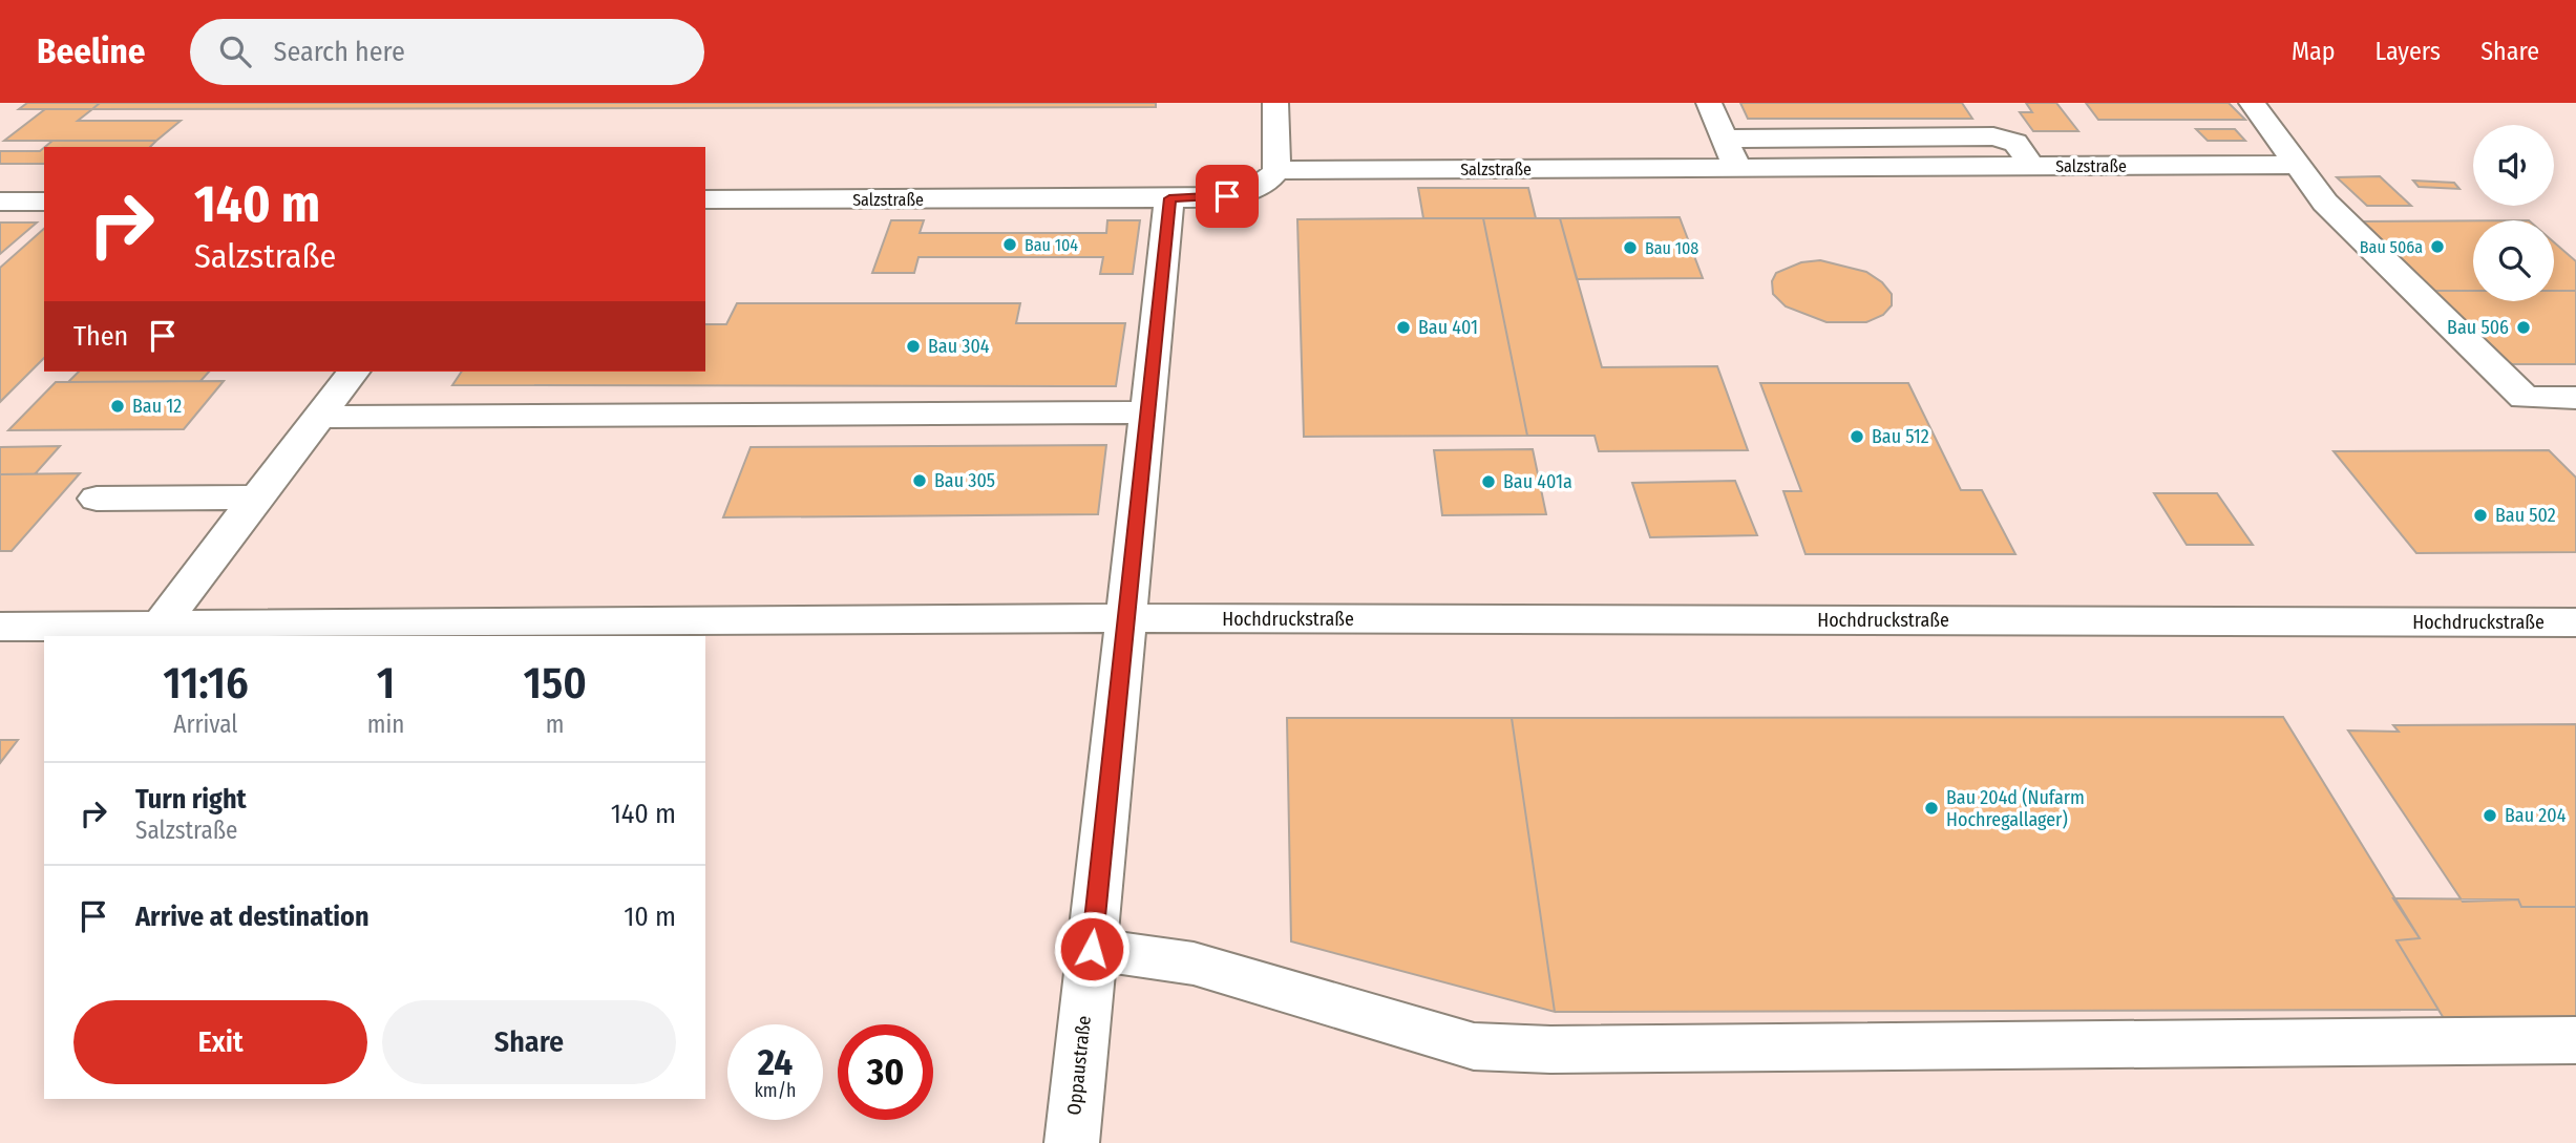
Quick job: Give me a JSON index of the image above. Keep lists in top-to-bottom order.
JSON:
{
  "streets": {
    "street": ["Salzstraße", "Hochdruckstraße", "Oppaustraße"]
  },
  "crossings": [
    ["Salzstraße", "Oppaustraße"],
    ["Hochdruckstraße", "Oppaustraße"]
  ],
  "places": [
    "Bau 104",
    "Bau 506a",
    "Bau 108",
    "Bau 401",
    "Bau 506",
    "Bau 304",
    "Bau 12",
    "Bau 512",
    "Bau 305",
    "Bau 401a",
    "Bau 502",
    "Bau 204d (Nufarm Hochregallager)",
    "Bau 204"
  ],
  "page": {
    "header": "Beeline",
    "search": "Search here",
    "nav": ["Map", "Layers", "Share"],
    "turn": ["140 m", "Salzstraße"],
    "then": "Then",
    "eta": [
      "11:16",
      "Arrival",
      "1",
      "min",
      "150",
      "m"
    ],
    "list": [
      {
        "name": "Turn right",
        "note": "Salzstraße",
        "value": "140 m"
      },
      {
        "name": "Arrive at destination",
        "value": "10 m"
      }
    ],
    "buttons": ["Exit", "Share"],
    "speed": "24 km/h",
    "limit": "30"
  }
}
